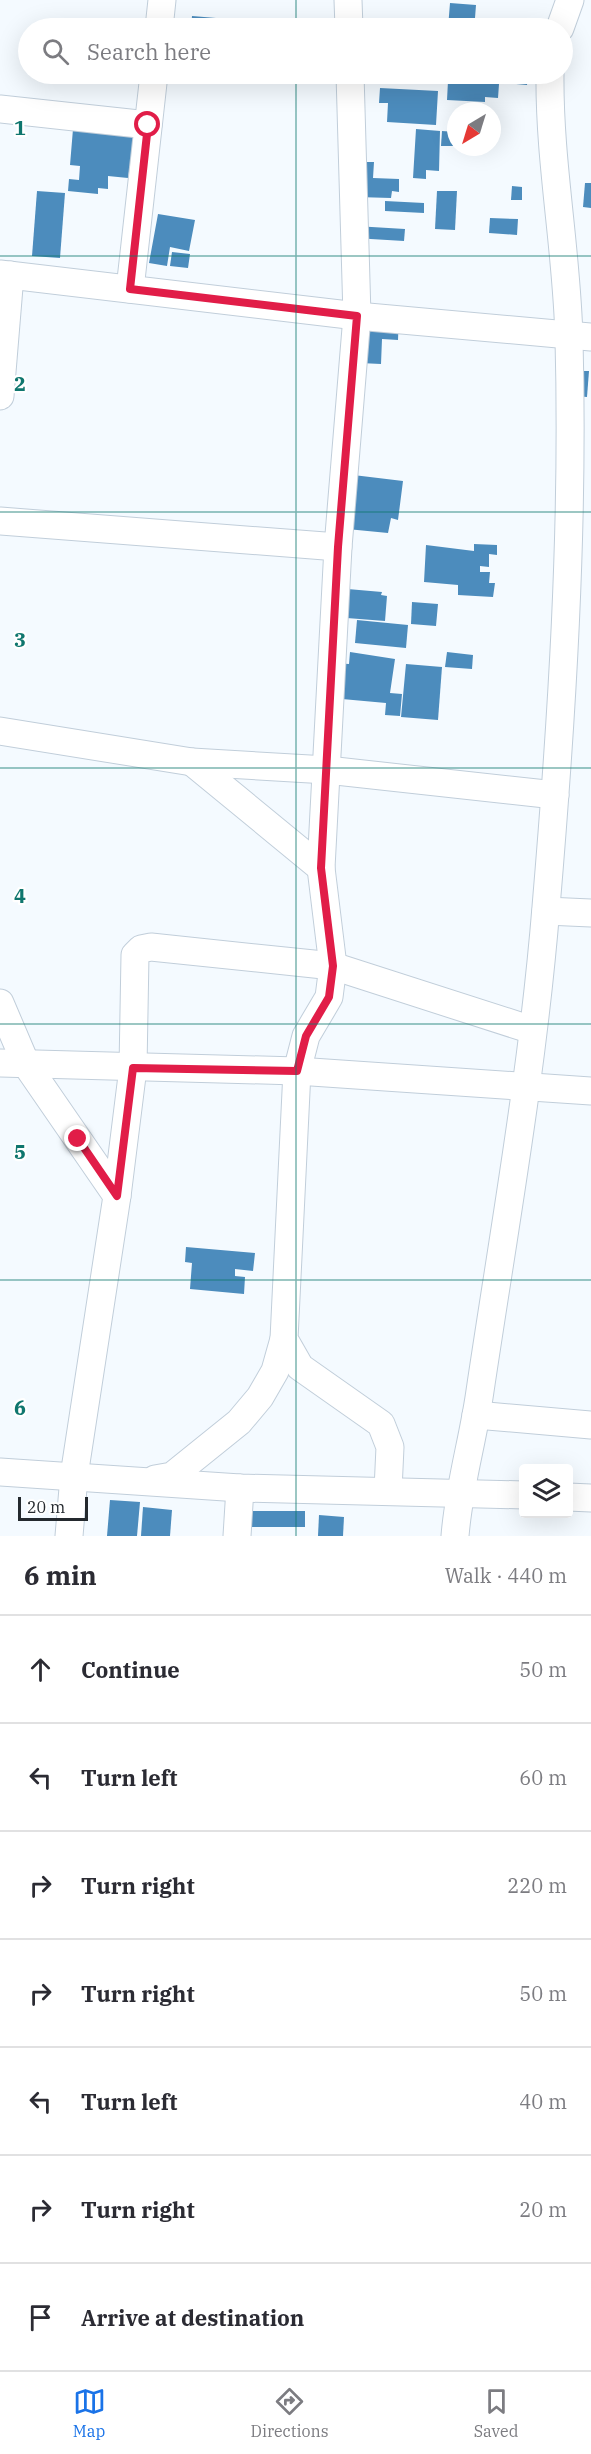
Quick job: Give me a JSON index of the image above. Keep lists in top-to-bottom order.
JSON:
{
  "scale_bar": "20 m",
  "north": "bottom left",
  "page": {
    "search": "Search here",
    "scale": "20 m",
    "heading": ["6 min", "Walk · 440 m"],
    "list": [
      ["Continue", "50 m"],
      ["Turn left", "60 m"],
      ["Turn right", "220 m"],
      ["Turn right", "50 m"],
      ["Turn left", "40 m"],
      ["Turn right", "20 m"],
      "Arrive at destination"
    ],
    "nav": ["Map", "Directions", "Saved"]
  },
  "grid": {
    "rows": [
      "1",
      "2",
      "3",
      "4",
      "5",
      "6"
    ]
  }
}
